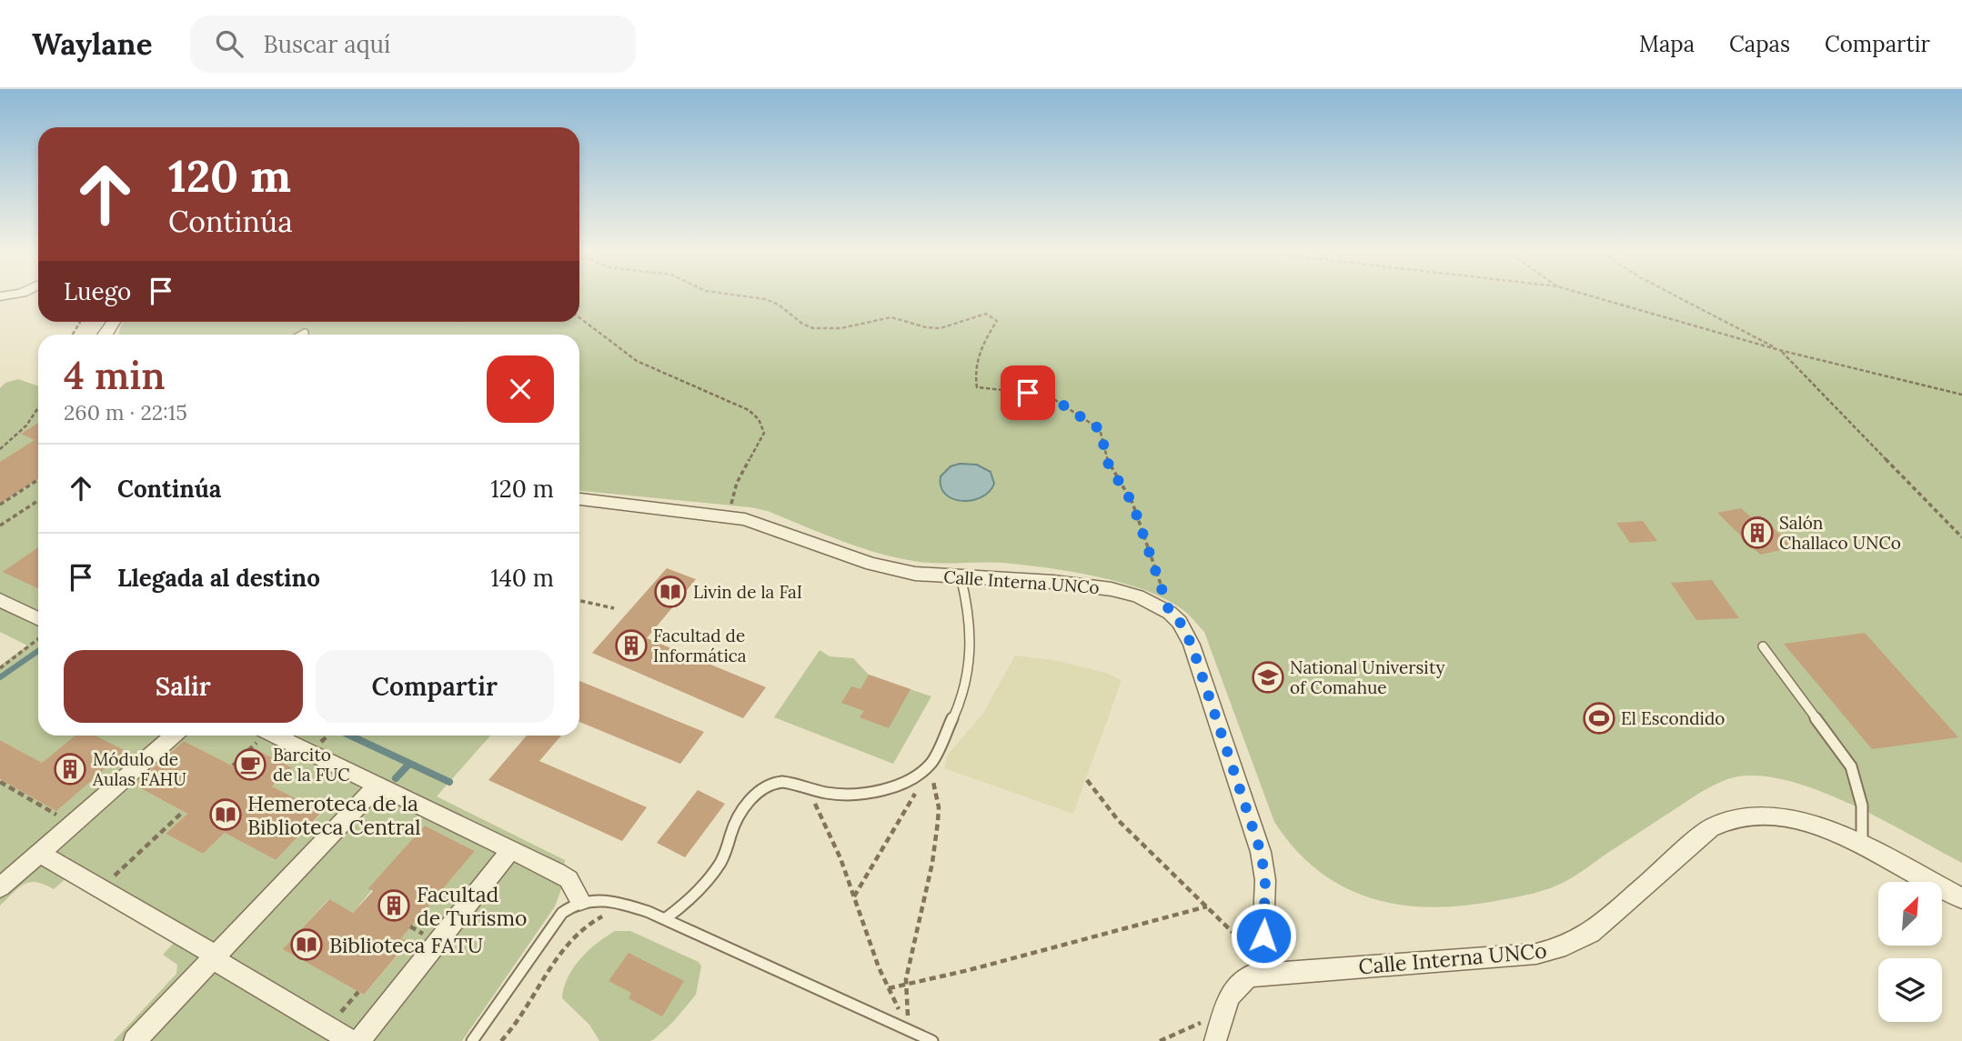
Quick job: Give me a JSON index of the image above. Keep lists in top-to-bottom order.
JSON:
{
  "streets": {
    "street": ["Calle Interna UNCo"]
  },
  "places": {
    "building": [
      "Salón Challaco UNCo",
      "Facultad de Informática",
      "Módulo de Aulas FAHU",
      "Facultad de Turismo"
    ],
    "library": ["Livin de la FaI", "Hemeroteca de la Biblioteca Central", "Biblioteca FATU"],
    "school or university": ["National University of Comahue"],
    "sports": ["El Escondido"],
    "cafe": ["Barcito de la FUC"]
  },
  "north": "top right",
  "page": {
    "header": "Waylane",
    "search": "Buscar aquí",
    "nav": ["Mapa", "Capas", "Compartir"],
    "turn": ["120 m", "Continúa"],
    "then": "Luego",
    "heading": ["4 min", "260 m · 22:15"],
    "list": [
      {
        "name": "Continúa",
        "value": "120 m"
      },
      {
        "name": "Llegada al destino",
        "value": "140 m"
      }
    ],
    "buttons": ["Salir", "Compartir"]
  }
}
